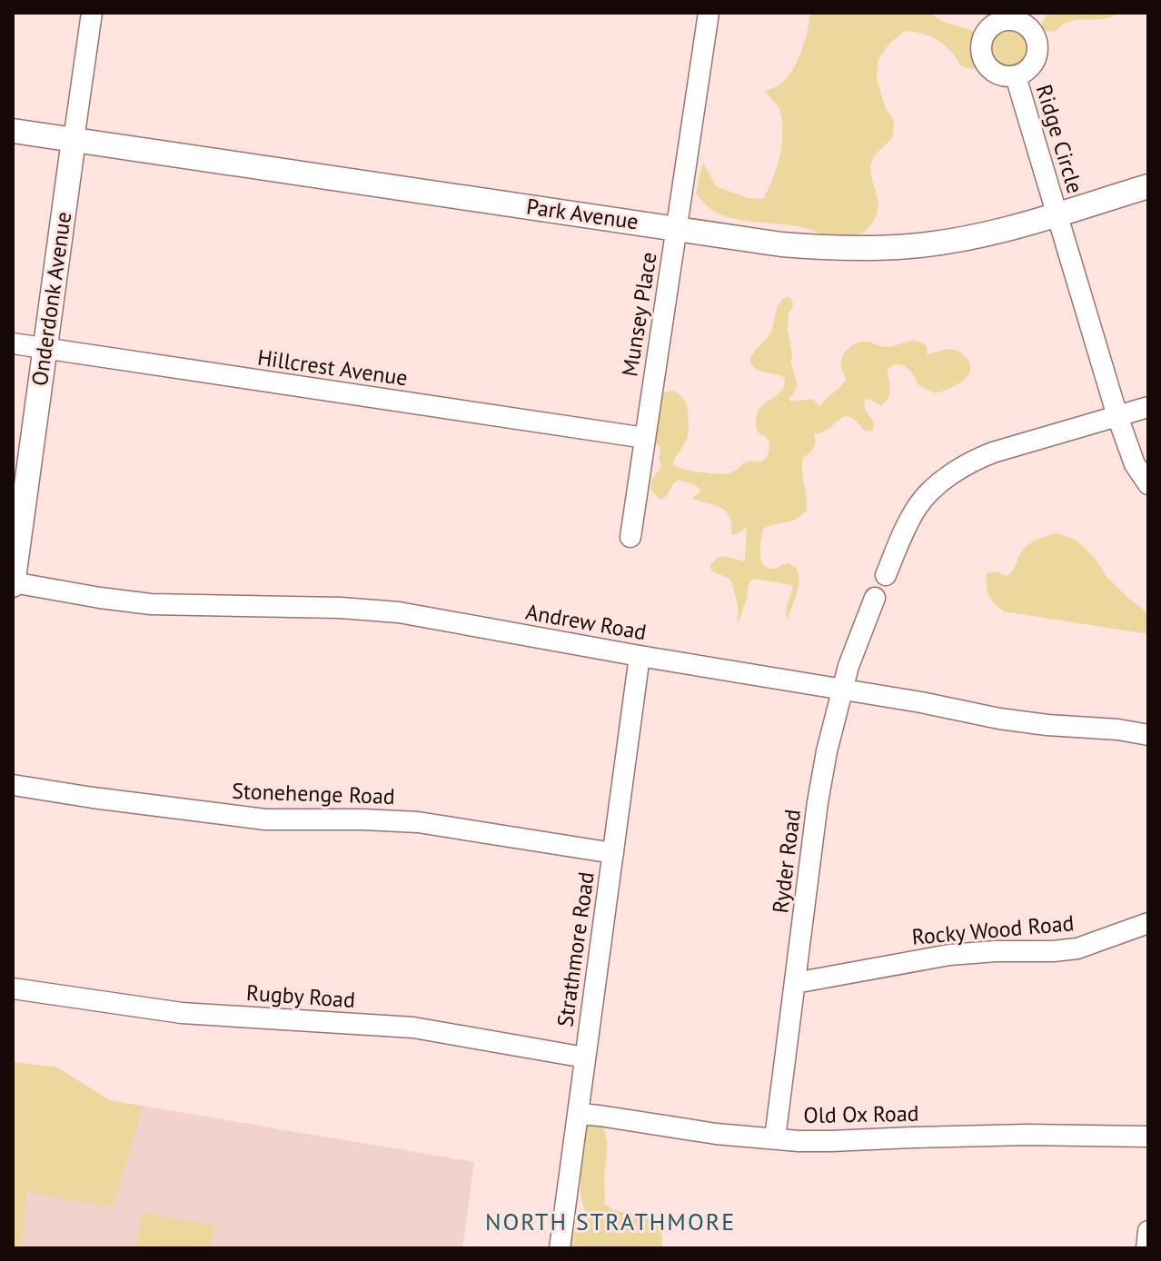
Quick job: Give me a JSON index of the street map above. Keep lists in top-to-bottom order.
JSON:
{
  "streets": {
    "street": [
      "Ridge Circle",
      "Park Avenue",
      "Onderdonk Avenue",
      "Munsey Place",
      "Hillcrest Avenue",
      "Andrew Road",
      "Stonehenge Road",
      "Ryder Road",
      "Rocky Wood Road",
      "Strathmore Road",
      "Rugby Road",
      "Old Ox Road"
    ]
  },
  "crossings": [
    ["Ridge Circle", "Park Avenue"],
    ["Park Avenue", "Onderdonk Avenue"],
    ["Park Avenue", "Munsey Place"],
    ["Onderdonk Avenue", "Hillcrest Avenue"],
    ["Onderdonk Avenue", "Andrew Road"],
    ["Munsey Place", "Hillcrest Avenue"],
    ["Andrew Road", "Ryder Road"],
    ["Andrew Road", "Strathmore Road"],
    ["Stonehenge Road", "Strathmore Road"],
    ["Ryder Road", "Rocky Wood Road"],
    ["Ryder Road", "Old Ox Road"],
    ["Strathmore Road", "Rugby Road"],
    ["Strathmore Road", "Old Ox Road"]
  ],
  "districts": ["NORTH STRATHMORE"]
}
